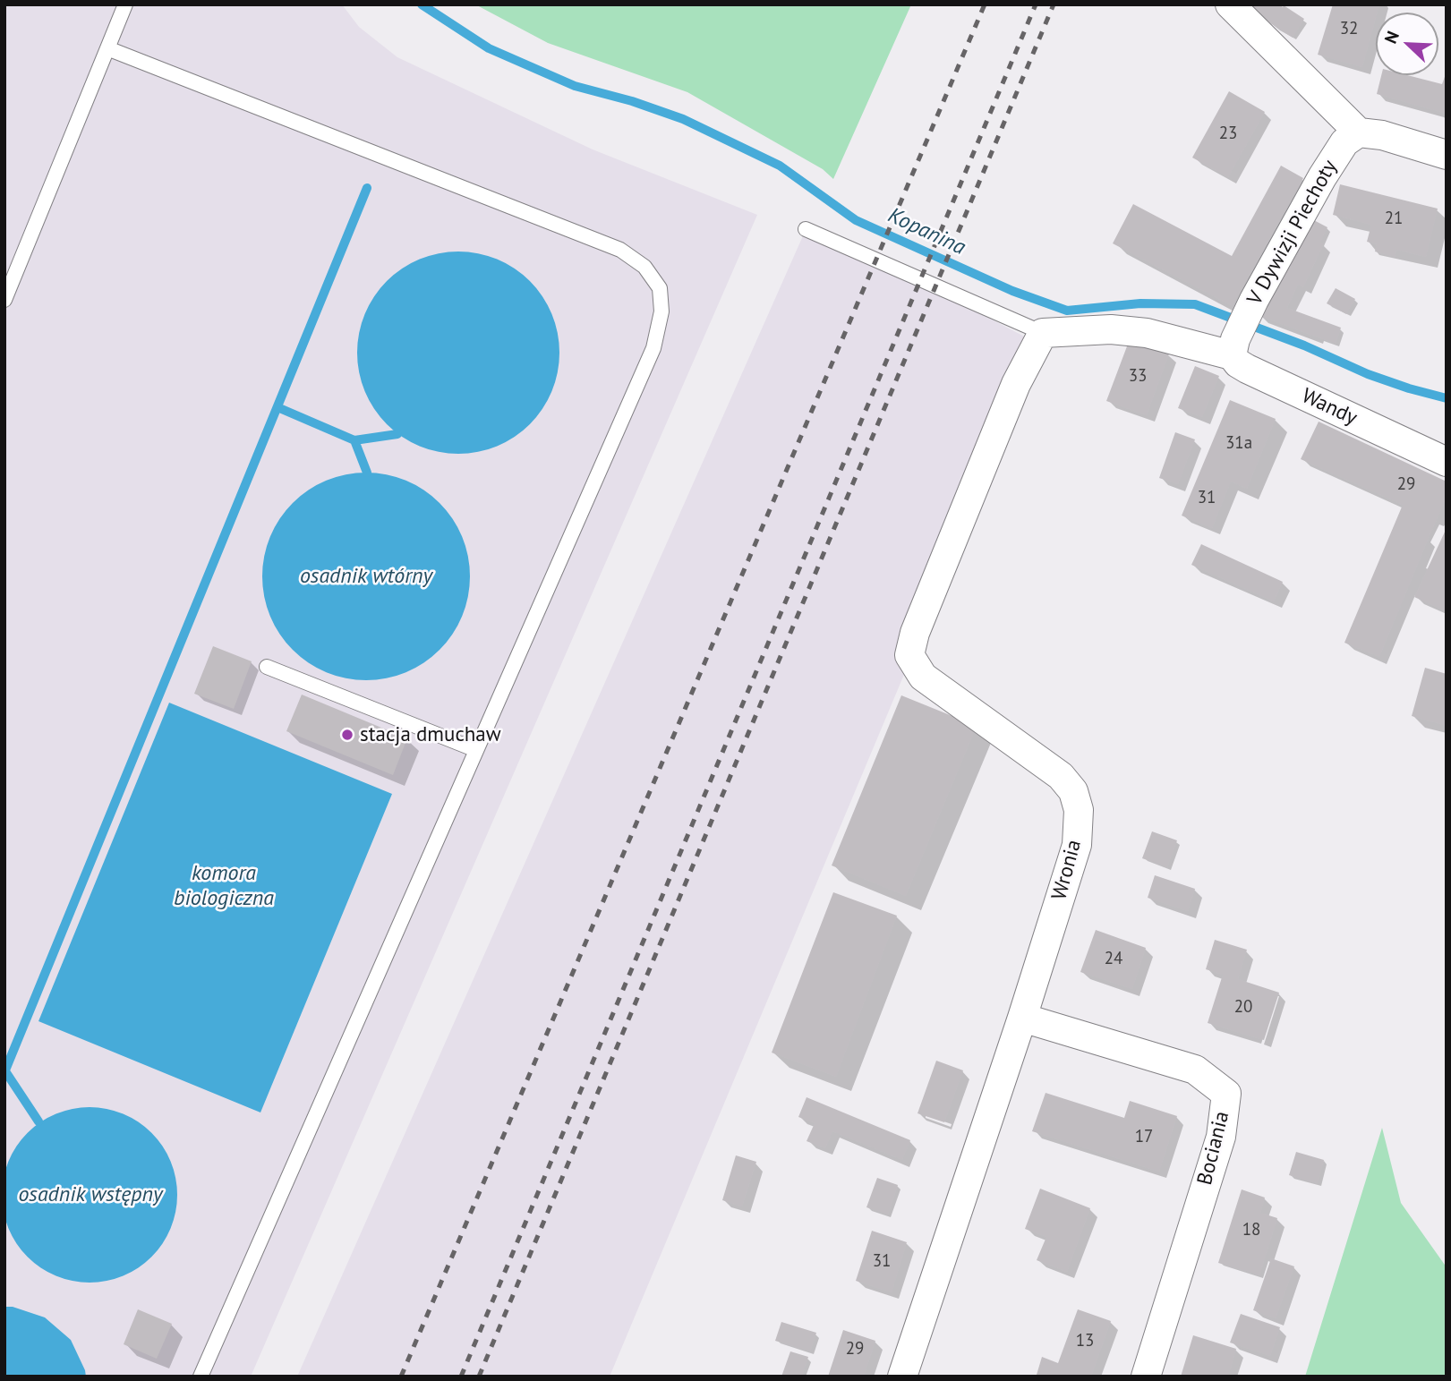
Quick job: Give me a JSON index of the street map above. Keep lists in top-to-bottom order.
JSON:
{
  "streets": {
    "street": [
      "V Dywizji Piechoty",
      "Wandy",
      "Wronia",
      "Bociania"
    ]
  },
  "crossings": [
    ["V Dywizji Piechoty", "Wandy"],
    ["Wronia", "Bociania"]
  ],
  "water": [
    "Kopanina",
    "osadnik wtórny",
    "komora biologiczna",
    "osadnik wstępny"
  ],
  "places": ["stacja dmuchaw"],
  "house_numbers": [
    "32",
    "23",
    "21",
    "33",
    "31a",
    "29",
    "31",
    "24",
    "20",
    "17",
    "18",
    "31",
    "13",
    "29"
  ],
  "north": "top left"
}
